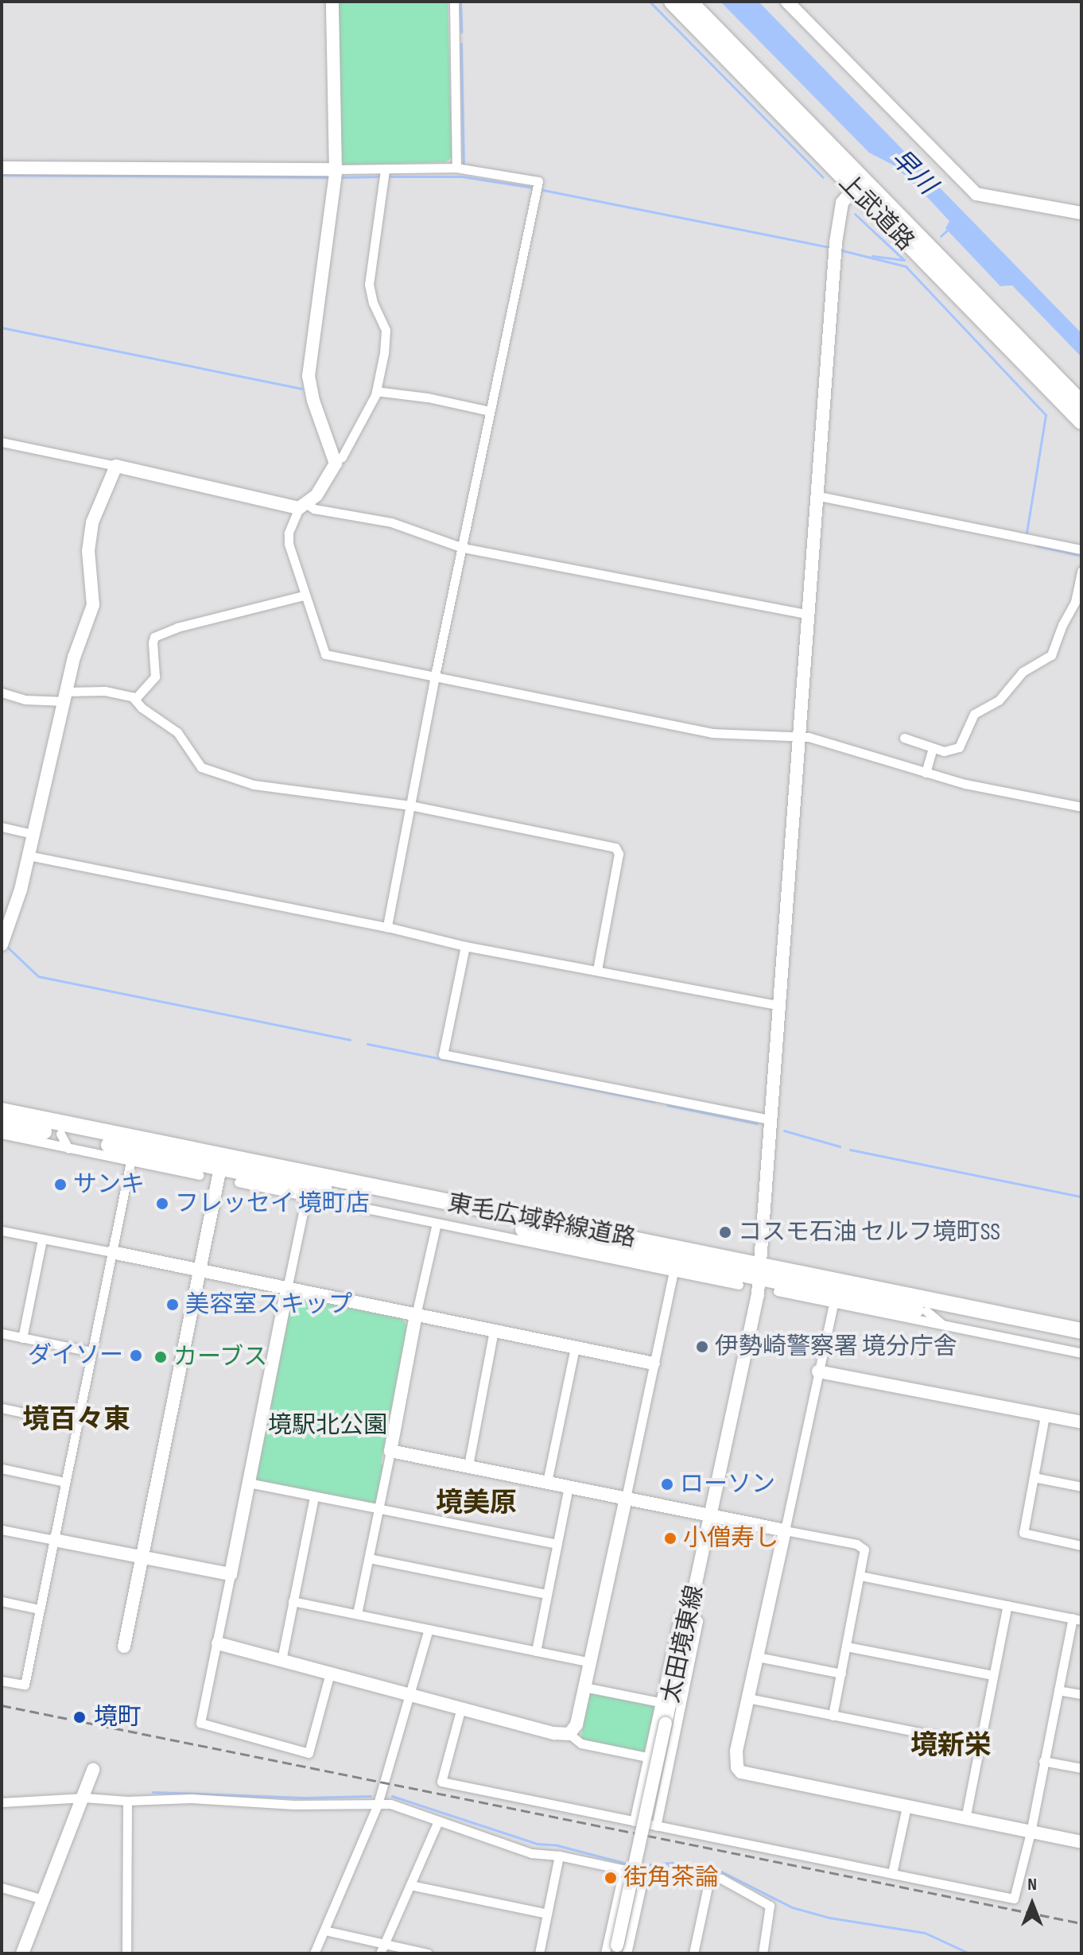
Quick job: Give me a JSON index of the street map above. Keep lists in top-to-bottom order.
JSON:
{
  "streets": {
    "highway": ["上武道路", "東毛広域幹線道路"],
    "street": ["太田境東線"]
  },
  "crossings": [
    ["上武道路", "太田境東線"],
    ["東毛広域幹線道路", "太田境東線"]
  ],
  "districts": ["境百々東", "境美原", "境新栄"],
  "water": ["早川"],
  "parks": ["境駅北公園"],
  "places": [
    "サンキ",
    "フレッセイ 境町店",
    "コスモ石油 セルフ境町SS",
    "美容室スキップ",
    "伊勢崎警察署 境分庁舎",
    "ダイソー",
    "カーブス",
    "ローソン",
    "小僧寿し",
    "境町",
    "街角茶論"
  ],
  "north": "top"
}
